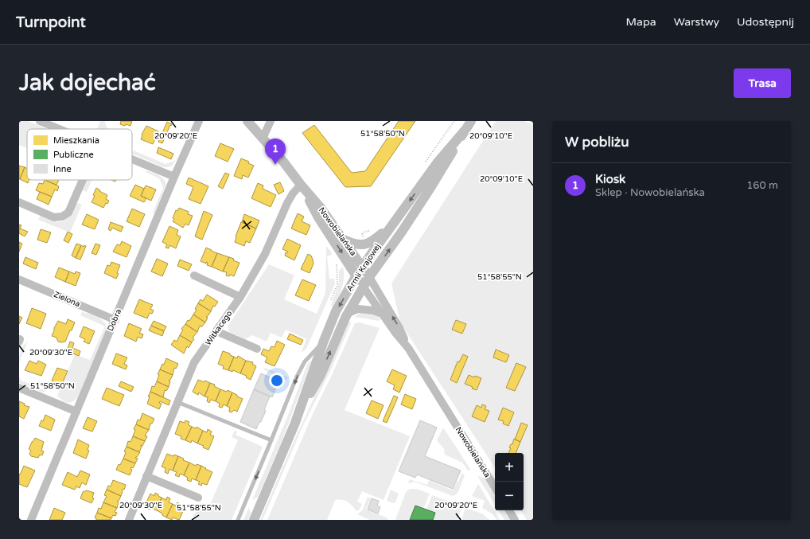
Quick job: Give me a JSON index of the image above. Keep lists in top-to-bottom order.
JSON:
{
  "streets": {
    "street": [
      "Nowobielańska",
      "Armii Krajowej",
      "Zielona",
      "Dobra",
      "Witkacego"
    ]
  },
  "crossings": [
    ["Nowobielańska", "Armii Krajowej"],
    ["Nowobielańska", "Witkacego"],
    ["Zielona", "Dobra"]
  ],
  "legend": ["Mieszkania", "Publiczne", "Inne"],
  "page": {
    "header": "Turnpoint",
    "nav": ["Mapa", "Warstwy", "Udostępnij"],
    "buttons": "Trasa",
    "title": "Jak dojechać",
    "heading": "W pobliżu",
    "pins": "1",
    "list": [
      {
        "mark": "1",
        "name": "Kiosk",
        "note": "Sklep · Nowobielańska",
        "value": "160 m"
      }
    ],
    "map_buttons": ["+", "−"]
  },
  "coordinates": [
    "51°58'50\"N",
    "20°09'20\"E",
    "20°09'10\"E",
    "51°58'55\"N",
    "20°09'30\"E"
  ]
}
